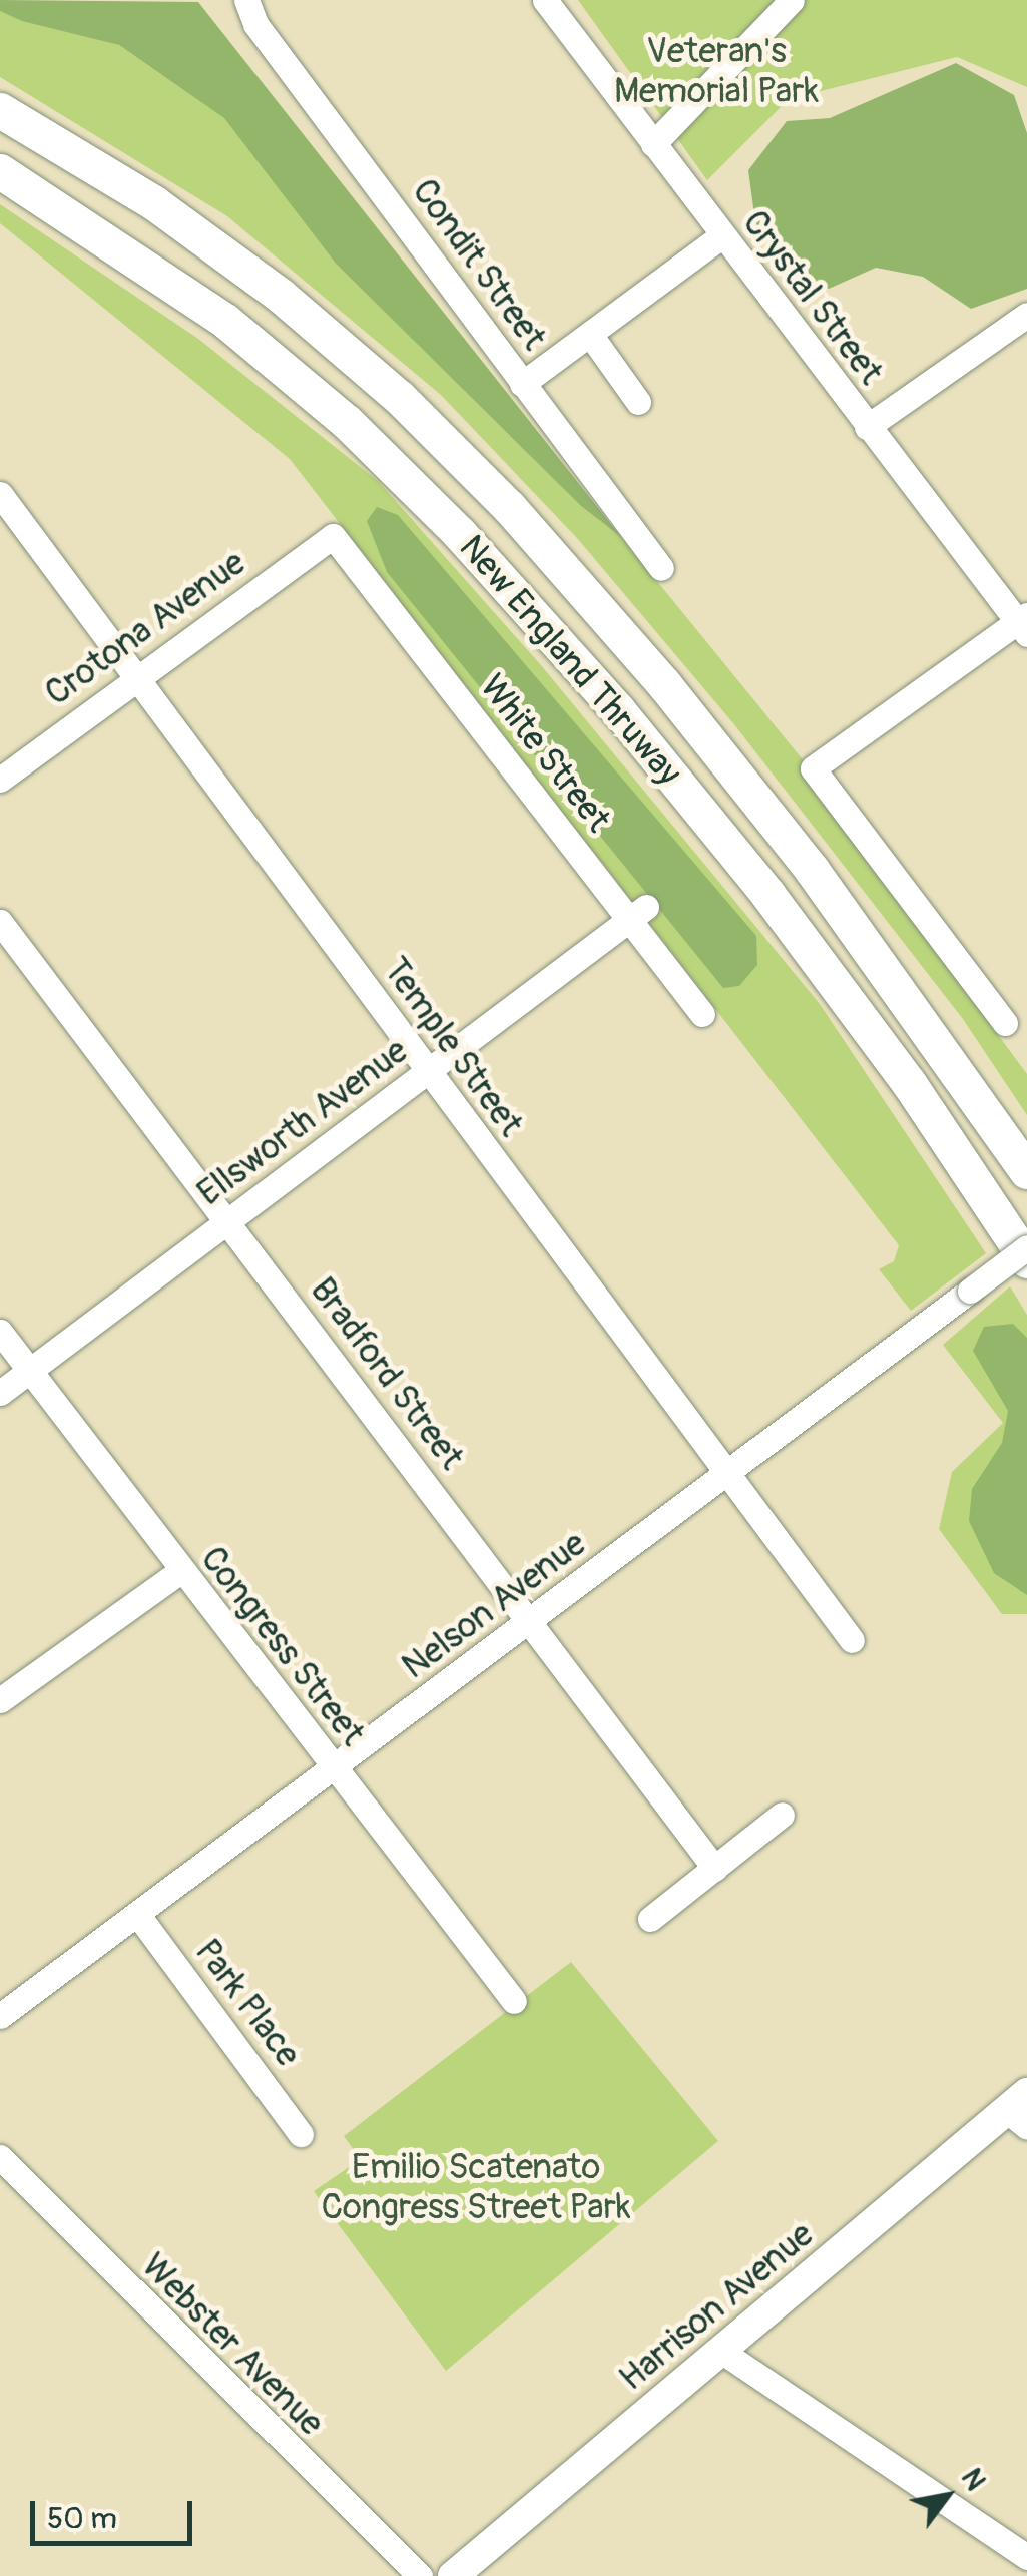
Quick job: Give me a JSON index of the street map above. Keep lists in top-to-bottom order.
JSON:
{
  "streets": {
    "highway": ["New England Thruway"],
    "main road": ["Harrison Avenue"],
    "street": [
      "Condit Street",
      "Crystal Street",
      "Crotona Avenue",
      "White Street",
      "Temple Street",
      "Ellsworth Avenue",
      "Bradford Street",
      "Nelson Avenue",
      "Congress Street",
      "Park Place",
      "Webster Avenue"
    ]
  },
  "crossings": [
    ["Crotona Avenue", "White Street"],
    ["Crotona Avenue", "Temple Street"],
    ["White Street", "Ellsworth Avenue"],
    ["Temple Street", "Ellsworth Avenue"],
    ["Temple Street", "Nelson Avenue"],
    ["Ellsworth Avenue", "Bradford Street"],
    ["Ellsworth Avenue", "Congress Street"],
    ["Bradford Street", "Nelson Avenue"],
    ["Nelson Avenue", "Congress Street"],
    ["Nelson Avenue", "Park Place"]
  ],
  "parks": ["Veteran's Memorial Park", "Emilio Scatenato Congress Street Park"],
  "scale_bar": "50 m",
  "north": "top right"
}
